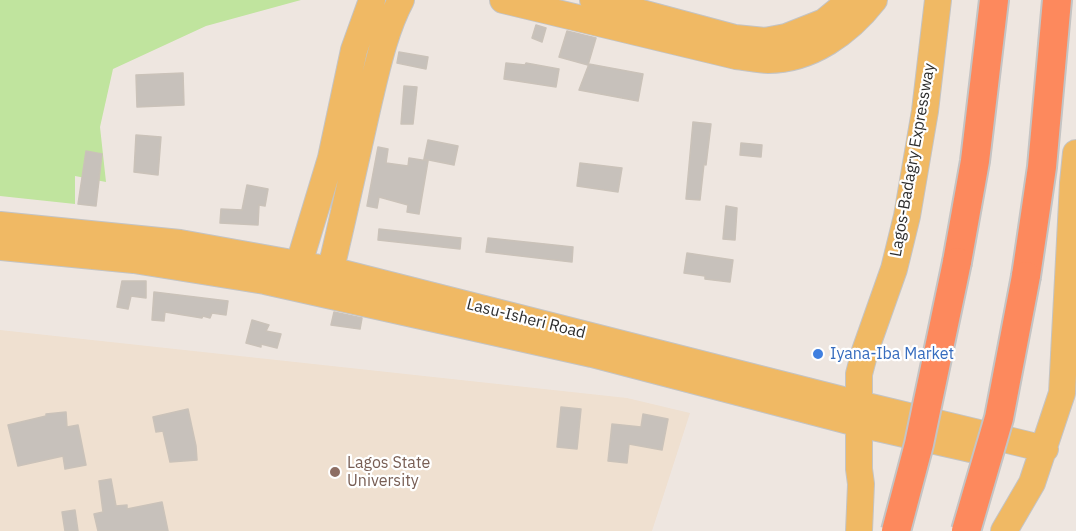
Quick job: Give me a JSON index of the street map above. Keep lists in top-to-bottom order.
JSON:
{
  "streets": {
    "main road": ["Lagos-Badagry Expressway", "Lasu-Isheri Road"]
  },
  "crossings": [
    ["Lagos-Badagry Expressway", "Lasu-Isheri Road"]
  ],
  "places": ["Iyana-Iba Market", "Lagos State University"]
}
